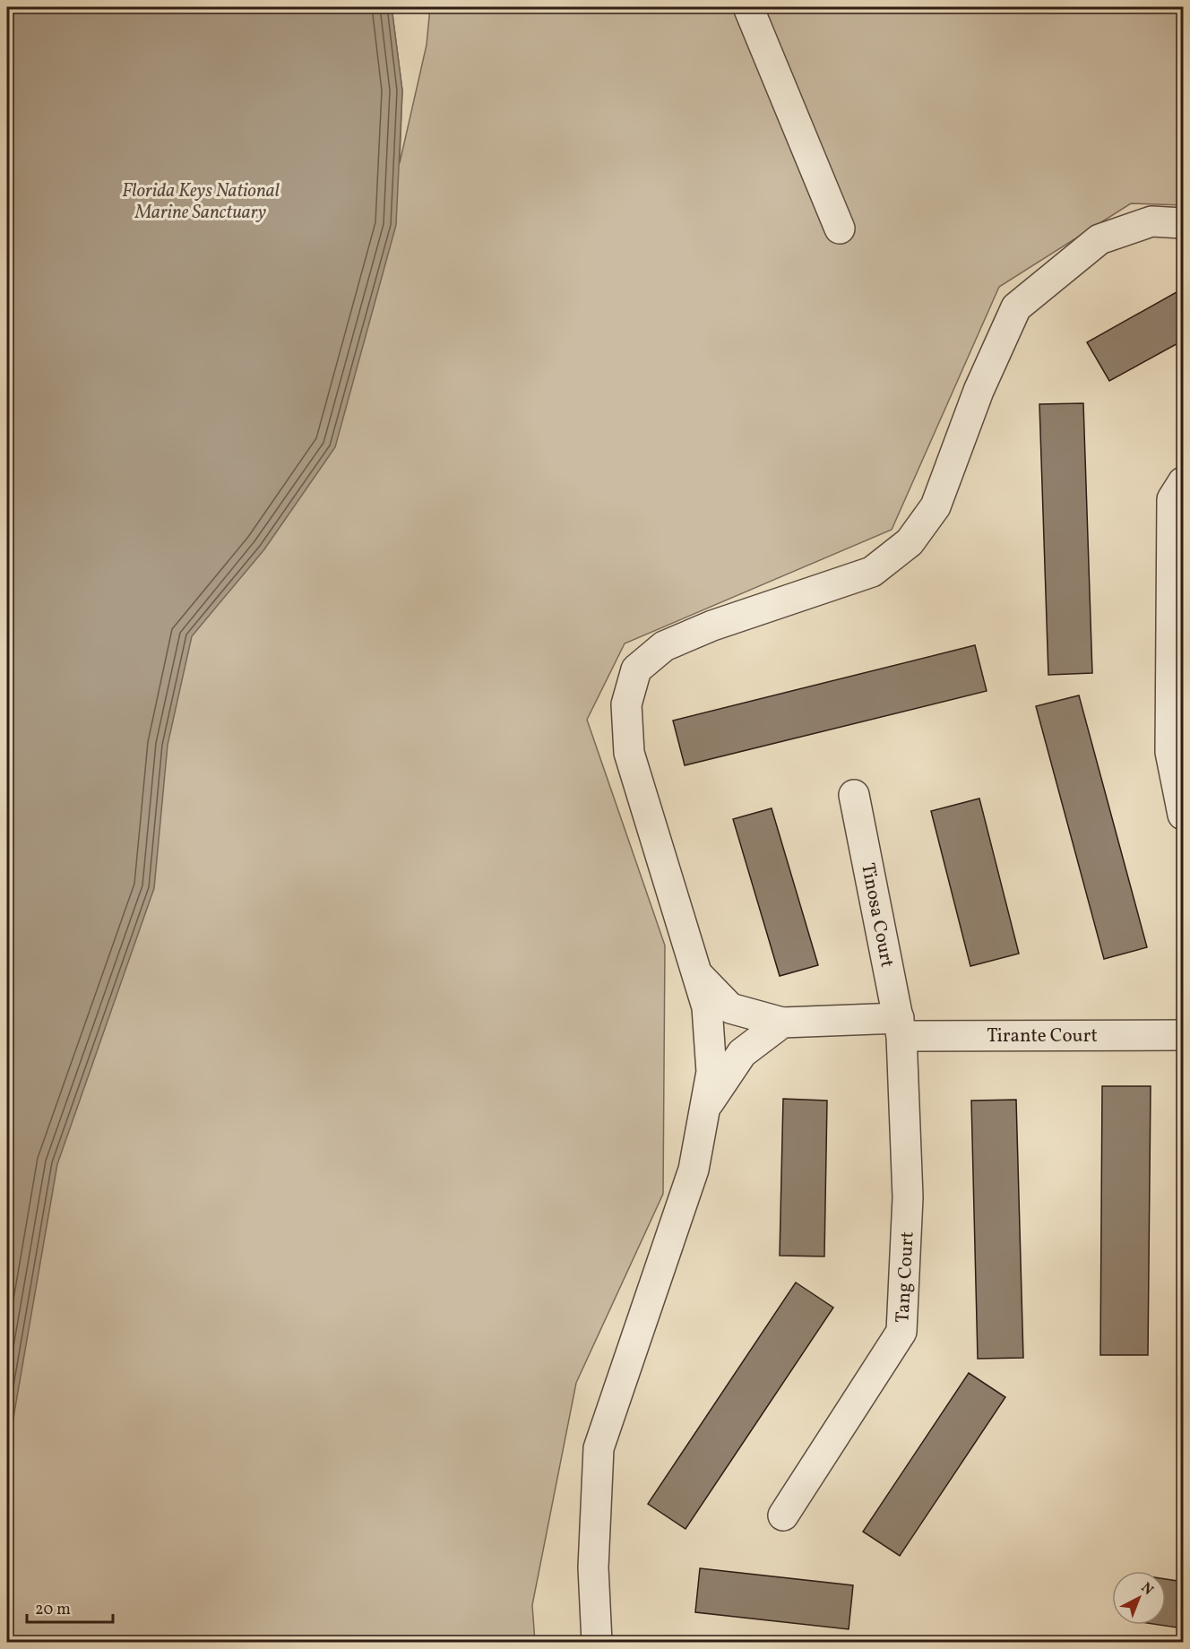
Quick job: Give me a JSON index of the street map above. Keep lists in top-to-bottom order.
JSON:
{
  "streets": {
    "street": ["Tinosa Court", "Tirante Court", "Tang Court"]
  },
  "crossings": [
    ["Tinosa Court", "Tirante Court"],
    ["Tinosa Court", "Tang Court"],
    ["Tirante Court", "Tang Court"]
  ],
  "parks": ["Florida Keys National Marine Sanctuary"],
  "scale_bar": "20 m",
  "north": "top right"
}
